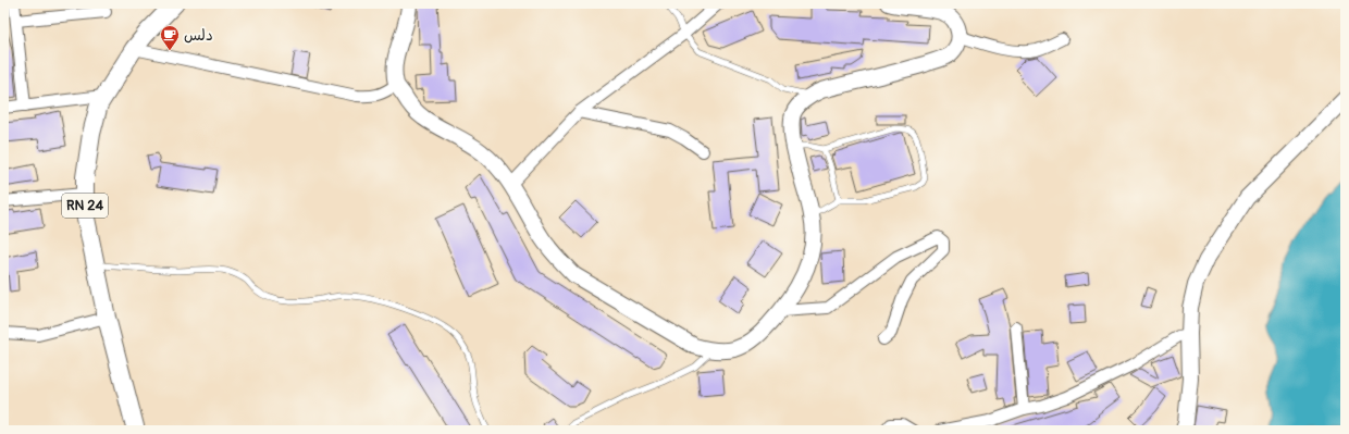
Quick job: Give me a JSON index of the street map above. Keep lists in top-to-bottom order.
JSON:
{
  "streets": {
    "main road": ["RN 24"]
  },
  "places": {
    "cafe": ["دلس"]
  }
}
